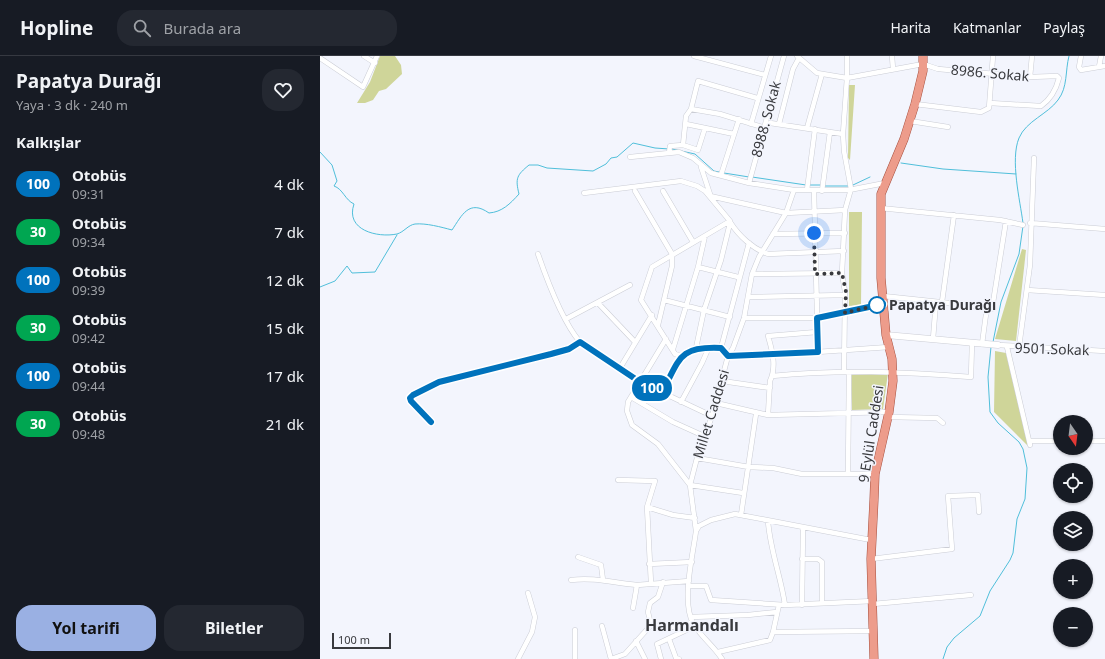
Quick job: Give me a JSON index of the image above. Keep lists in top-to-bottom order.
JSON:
{
  "streets": {
    "main road": ["9 Eylül Caddesi"],
    "street": [
      "8986. Sokak",
      "8988. Sokak",
      "9501.Sokak",
      "Millet Caddesi"
    ]
  },
  "crossings": [
    ["8986. Sokak", "9 Eylül Caddesi"]
  ],
  "districts": ["Harmandalı"],
  "places": ["Papatya Durağı"],
  "lines": ["bus line 100"],
  "scale_bar": "100 m",
  "north": "bottom",
  "page": {
    "header": "Hopline",
    "search": "Burada ara",
    "nav": ["Harita", "Katmanlar", "Paylaş"],
    "heading": [
      ["Papatya Durağı", "Yaya · 3 dk · 240 m"],
      "Kalkışlar"
    ],
    "on_map": "100",
    "list": [
      {
        "mark": "100",
        "name": "Otobüs",
        "note": "09:31",
        "value": "4 dk"
      },
      {
        "mark": "30",
        "name": "Otobüs",
        "note": "09:34",
        "value": "7 dk"
      },
      {
        "mark": "100",
        "name": "Otobüs",
        "note": "09:39",
        "value": "12 dk"
      },
      {
        "mark": "30",
        "name": "Otobüs",
        "note": "09:42",
        "value": "15 dk"
      },
      {
        "mark": "100",
        "name": "Otobüs",
        "note": "09:44",
        "value": "17 dk"
      },
      {
        "mark": "30",
        "name": "Otobüs",
        "note": "09:48",
        "value": "21 dk"
      }
    ],
    "map_buttons": ["+", "−"],
    "buttons": ["Yol tarifi", "Biletler"],
    "scale": "100 m"
  }
}
